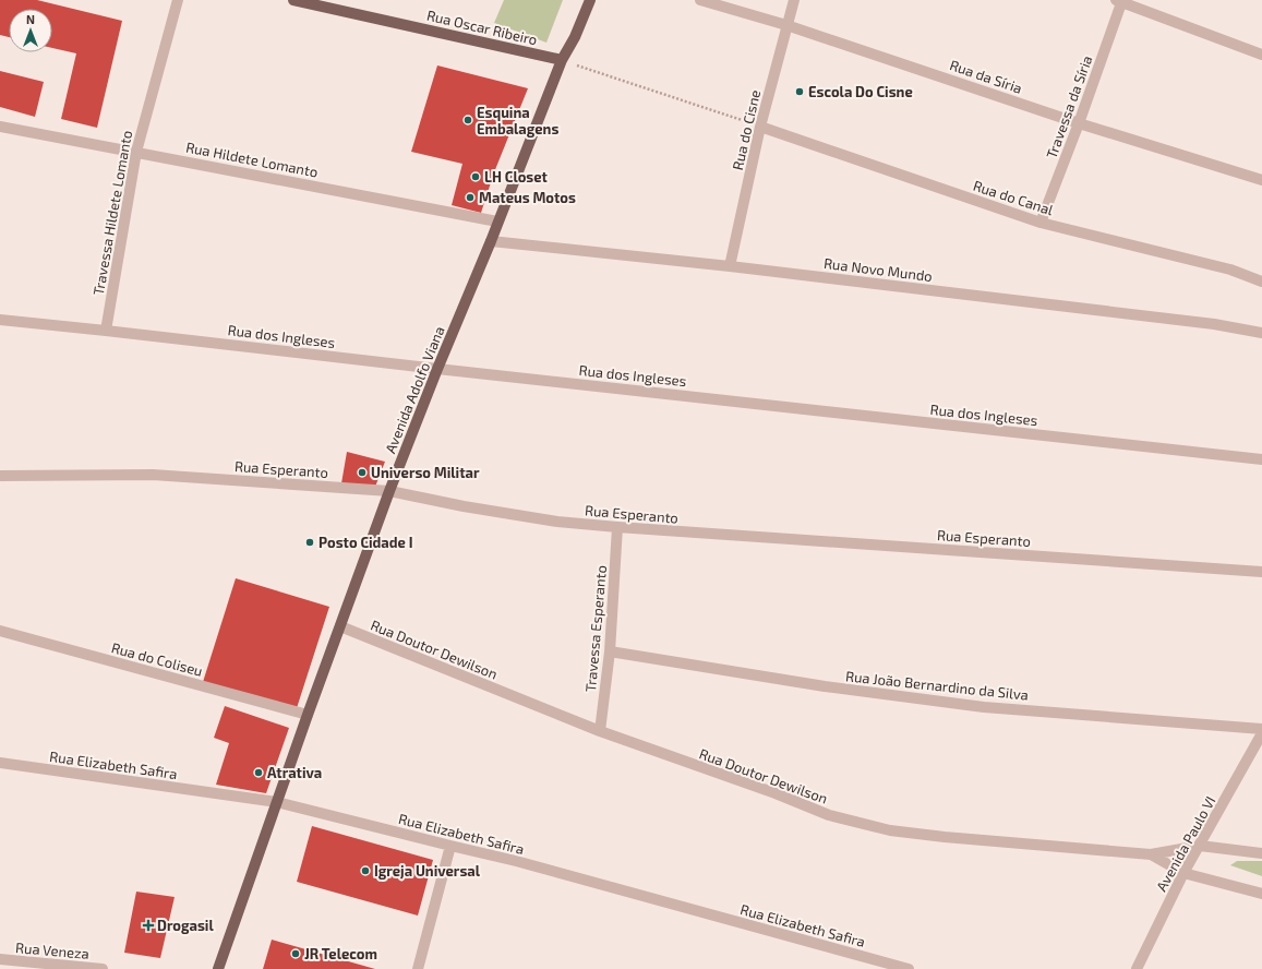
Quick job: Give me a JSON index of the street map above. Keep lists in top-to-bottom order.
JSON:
{
  "streets": {
    "main road": ["Rua Oscar Ribeiro", "Avenida Adolfo Viana"],
    "street": [
      "Rua da Síria",
      "Travessa da Síria",
      "Rua do Cisne",
      "Rua Hildete Lomanto",
      "Rua do Canal",
      "Travessa Hildete Lomanto",
      "Rua Novo Mundo",
      "Rua dos Ingleses",
      "Rua Esperanto",
      "Travessa Esperanto",
      "Rua Doutor Dewilson",
      "Rua do Coliseu",
      "Rua João Bernardino da Silva",
      "Rua Elizabeth Safira",
      "Avenida Paulo VI",
      "Rua Veneza"
    ]
  },
  "crossings": [
    ["Rua Oscar Ribeiro", "Avenida Adolfo Viana"],
    ["Rua da Síria", "Travessa da Síria"],
    ["Rua da Síria", "Rua do Cisne"],
    ["Travessa da Síria", "Rua do Canal"],
    ["Rua do Cisne", "Rua do Canal"],
    ["Rua do Cisne", "Rua Novo Mundo"],
    ["Rua Hildete Lomanto", "Travessa Hildete Lomanto"],
    ["Rua Hildete Lomanto", "Avenida Adolfo Viana"],
    ["Travessa Hildete Lomanto", "Rua dos Ingleses"],
    ["Rua Novo Mundo", "Avenida Adolfo Viana"],
    ["Rua dos Ingleses", "Avenida Adolfo Viana"],
    ["Avenida Adolfo Viana", "Rua Esperanto"],
    ["Avenida Adolfo Viana", "Rua Doutor Dewilson"],
    ["Avenida Adolfo Viana", "Rua do Coliseu"],
    ["Avenida Adolfo Viana", "Rua Elizabeth Safira"],
    ["Rua Esperanto", "Travessa Esperanto"],
    ["Travessa Esperanto", "Rua Doutor Dewilson"],
    ["Travessa Esperanto", "Rua João Bernardino da Silva"],
    ["Rua Doutor Dewilson", "Avenida Paulo VI"]
  ],
  "places": {
    "other": [
      "Escola Do Cisne",
      "Esquina Embalagens",
      "LH Closet",
      "Mateus Motos",
      "Universo Militar",
      "Posto Cidade I",
      "Atrativa",
      "Igreja Universal",
      "JR Telecom"
    ],
    "health": ["Drogasil"]
  },
  "north": "top"
}
